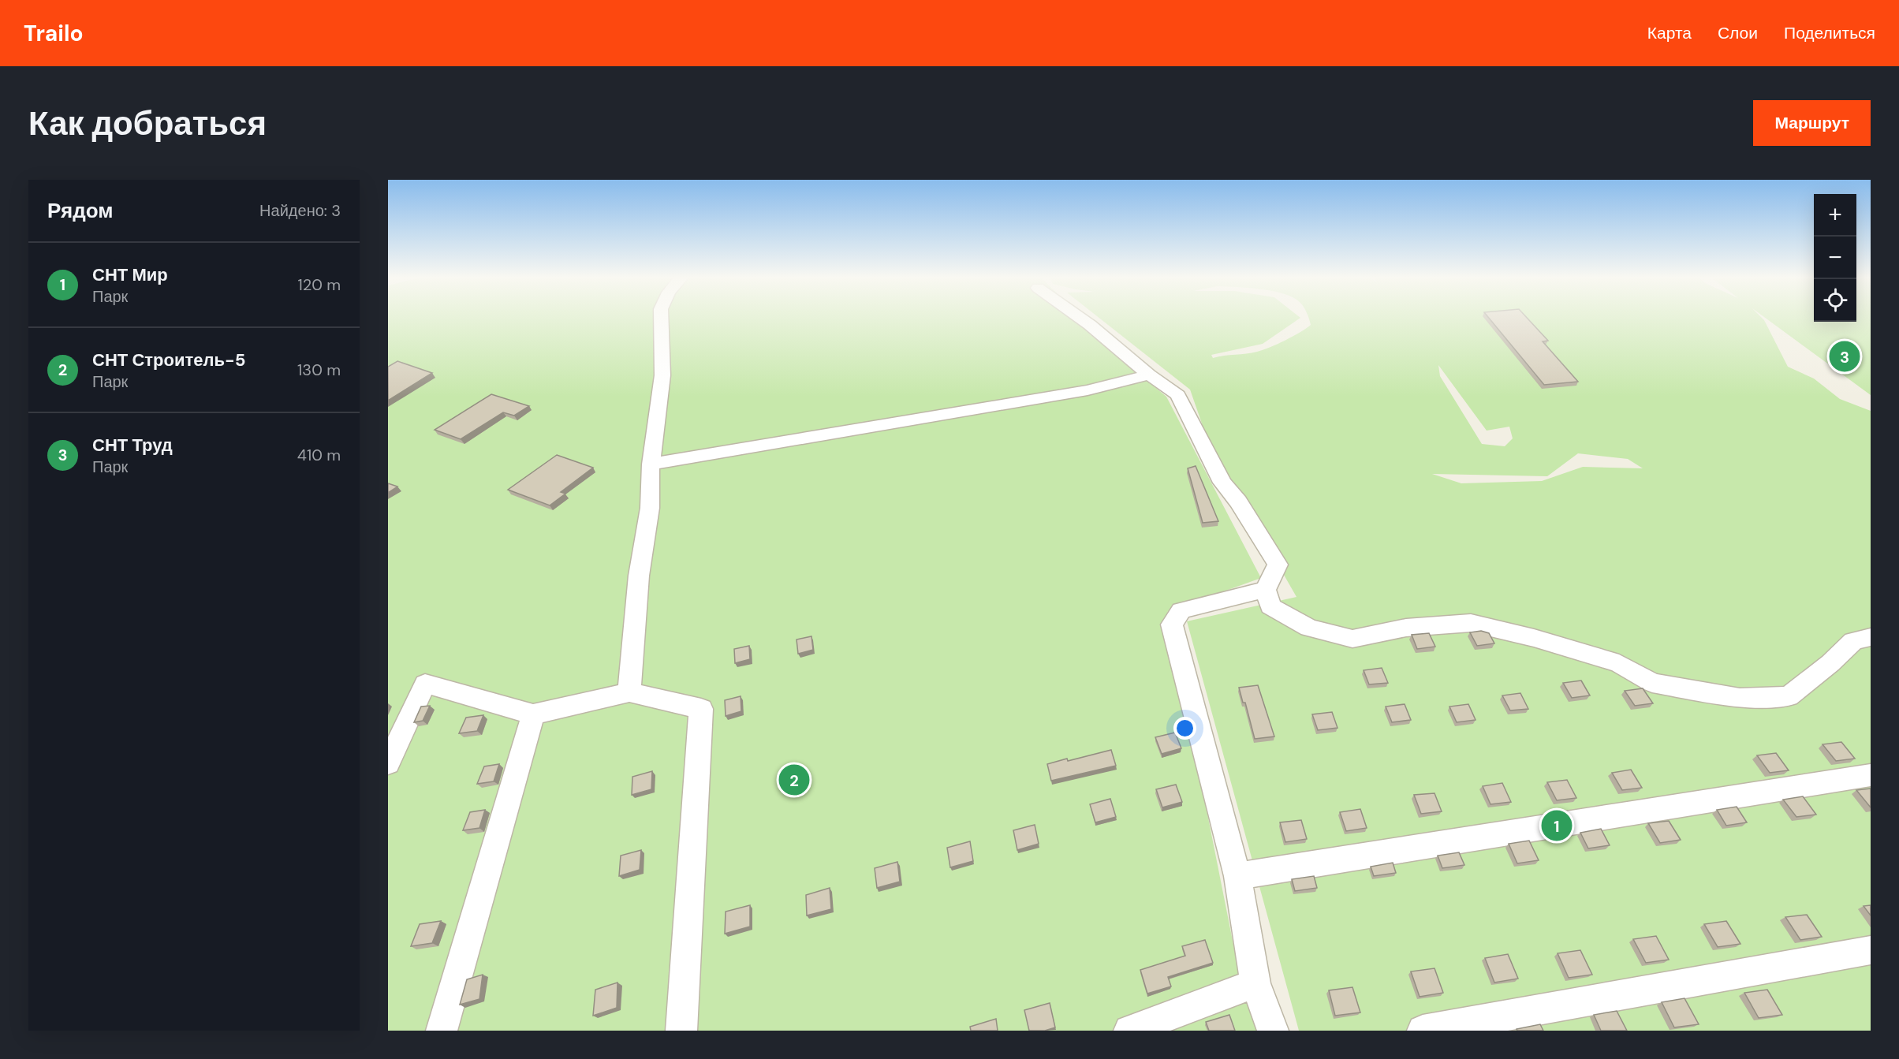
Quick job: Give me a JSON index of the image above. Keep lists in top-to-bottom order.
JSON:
{
  "page": {
    "header": "Trailo",
    "nav": ["Карта", "Слои", "Поделиться"],
    "buttons": "Маршрут",
    "title": "Как добраться",
    "heading": ["Рядом", "Найдено: 3"],
    "map_buttons": ["+", "−"],
    "list": [
      {
        "mark": "1",
        "name": "СНТ Мир",
        "note": "Парк",
        "value": "120 m"
      },
      {
        "mark": "2",
        "name": "СНТ Строитель-5",
        "note": "Парк",
        "value": "130 m"
      },
      {
        "mark": "3",
        "name": "СНТ Труд",
        "note": "Парк",
        "value": "410 m"
      }
    ],
    "pins": ["3", "2", "1"]
  }
}
